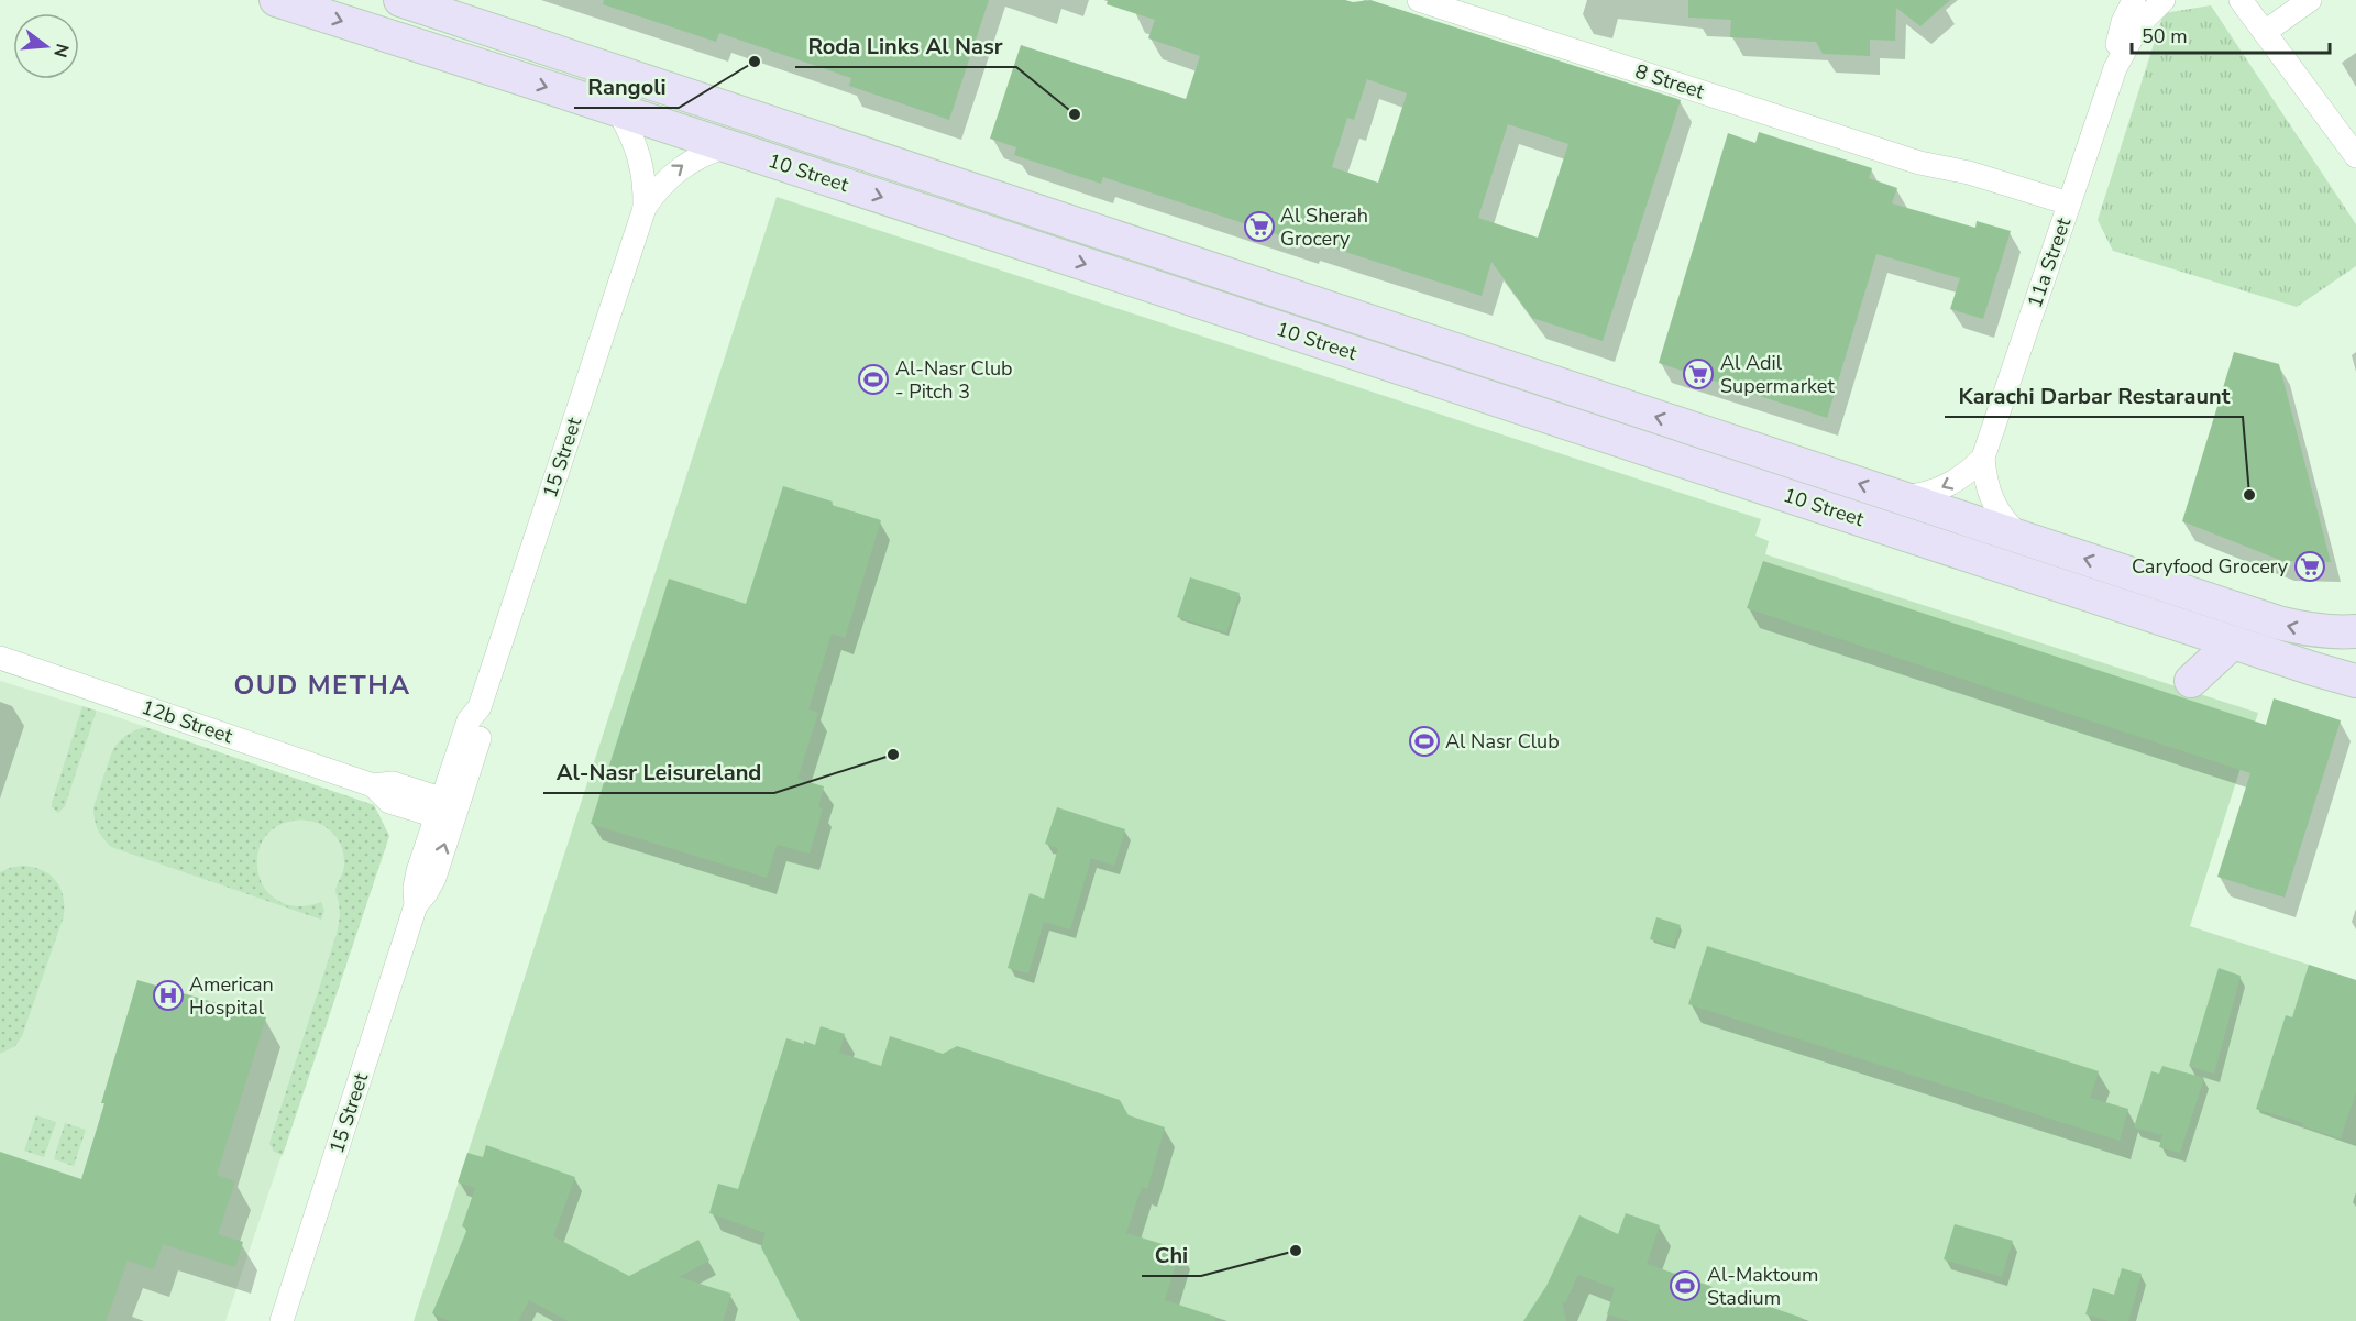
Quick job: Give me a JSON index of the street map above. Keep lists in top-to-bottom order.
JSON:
{
  "streets": {
    "main road": ["10 Street"],
    "street": [
      "8 Street",
      "11a Street",
      "15 Street",
      "12b Street"
    ]
  },
  "crossings": [
    ["8 Street", "11a Street"],
    ["10 Street", "11a Street"],
    ["10 Street", "15 Street"],
    ["15 Street", "12b Street"]
  ],
  "districts": ["OUD METHA"],
  "places": {
    "other": [
      "Rangoli",
      "Roda Links Al Nasr",
      "Karachi Darbar Restaraunt",
      "Al-Nasr Leisureland",
      "Chi"
    ],
    "supermarket": ["Al Sherah Grocery", "Al Adil Supermarket", "Caryfood Grocery"],
    "sports": ["Al-Nasr Club - Pitch 3", "Al Nasr Club", "Al-Maktoum Stadium"],
    "hospital": ["American Hospital"]
  },
  "scale_bar": "50 m",
  "north": "right"
}
